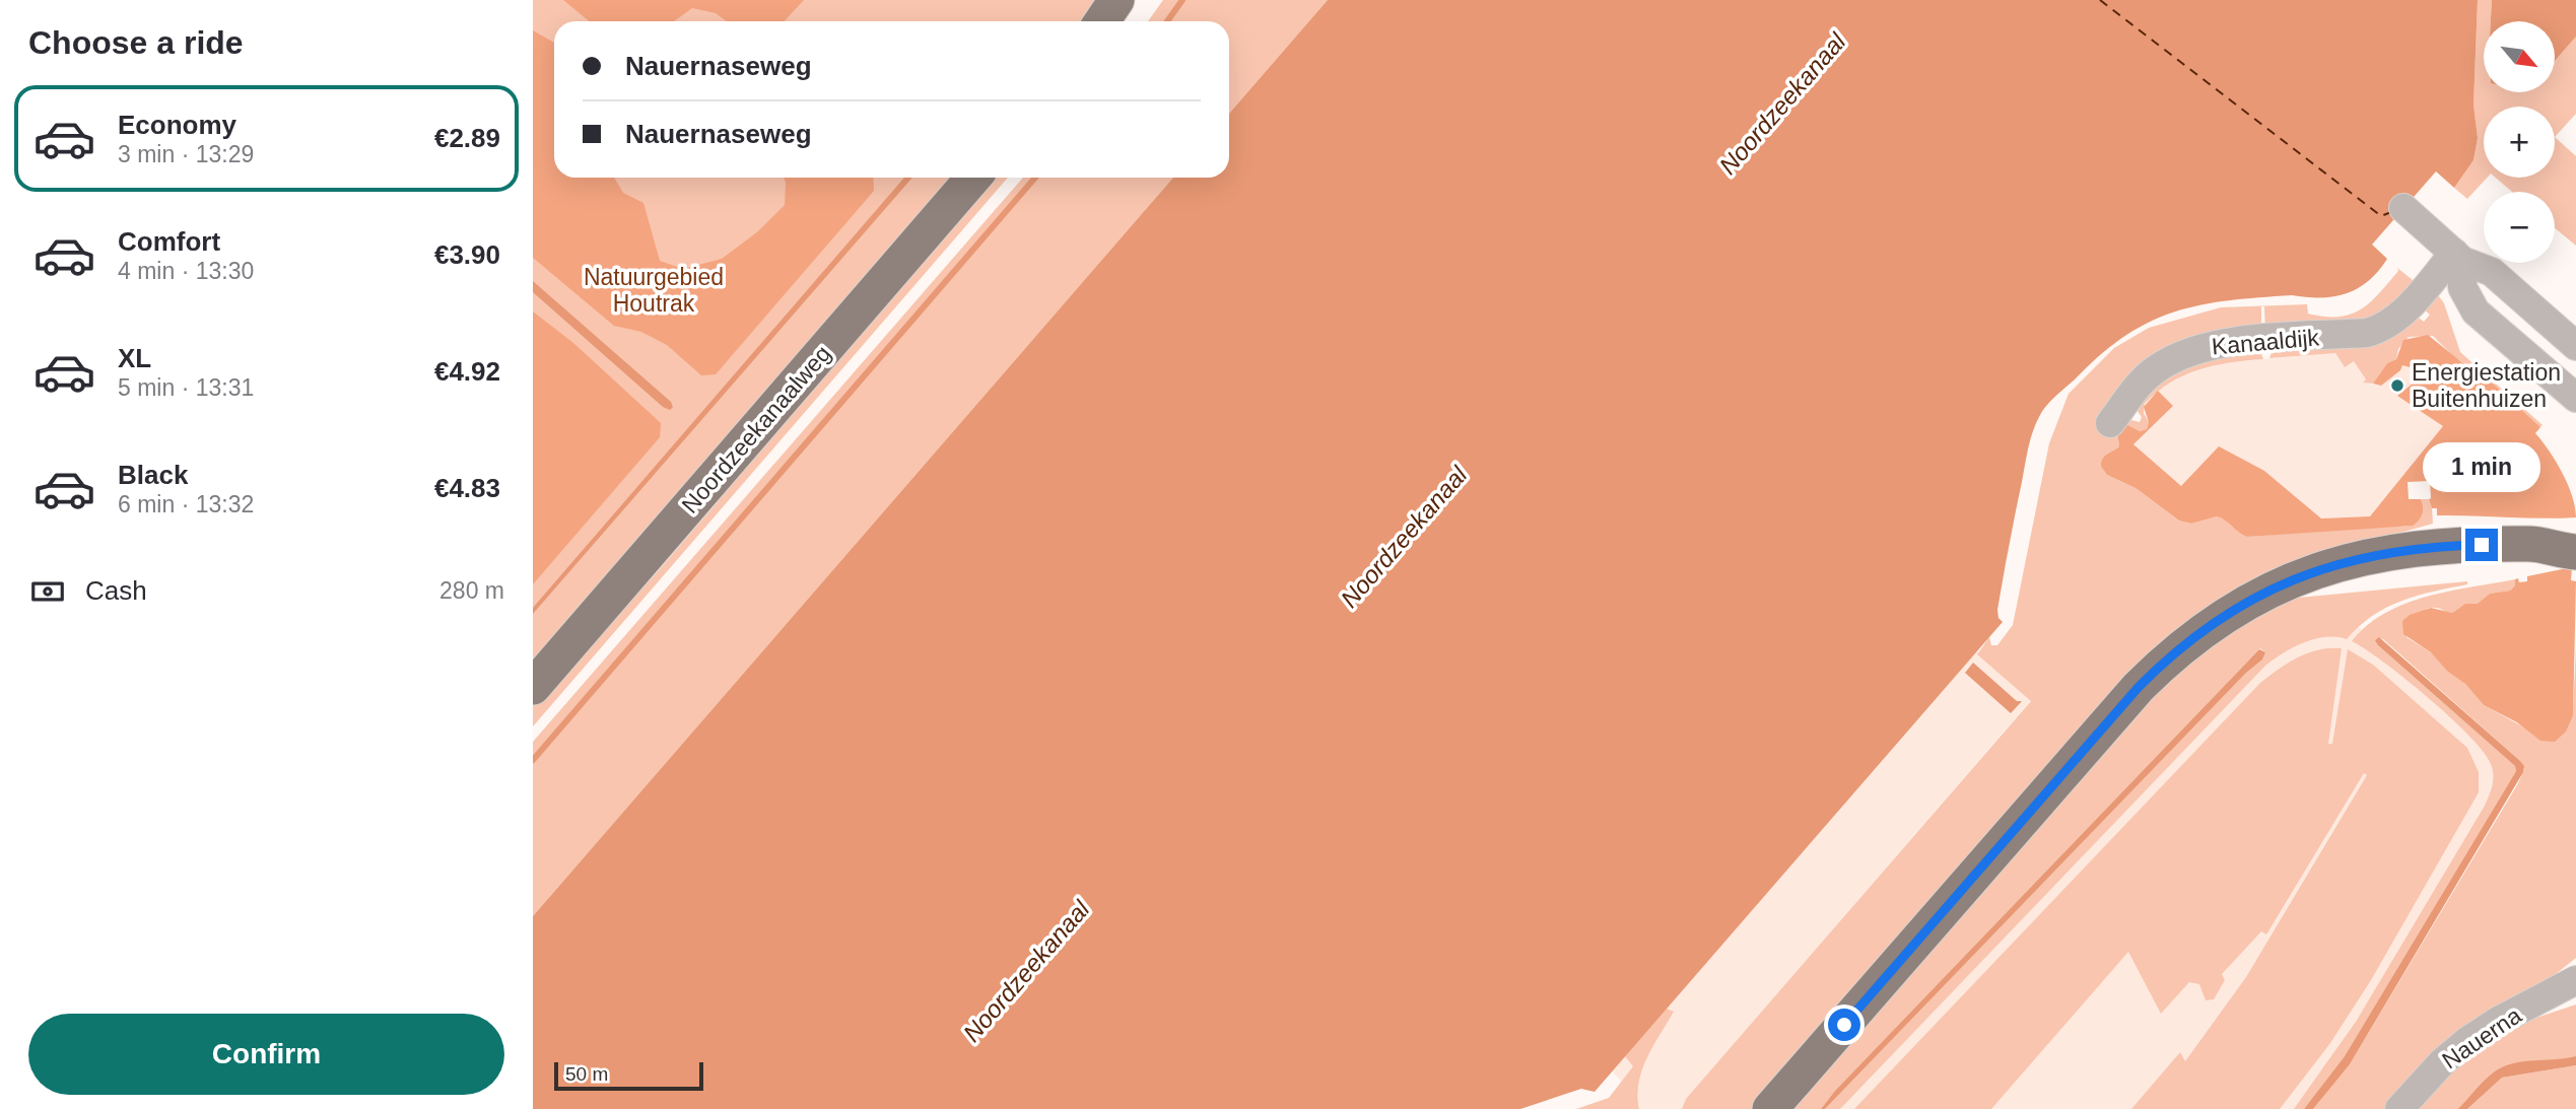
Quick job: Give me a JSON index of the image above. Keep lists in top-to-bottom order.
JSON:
{
  "streets": {
    "main road": ["Noordzeekanaalweg"],
    "street": ["Kanaaldijk", "Nauerna"]
  },
  "water": ["Noordzeekanaal"],
  "parks": ["Natuurgebied Houtrak"],
  "places": ["Energiestation Buitenhuizen"],
  "scale_bar": "50 m",
  "north": "bottom right",
  "page": {
    "heading": "Choose a ride",
    "map_buttons": ["+", "−"],
    "banner": ["Nauernaseweg", "Nauernaseweg"],
    "list": [
      {
        "name": "Economy",
        "note": "3 min · 13:29",
        "value": "€2.89"
      },
      {
        "name": "Comfort",
        "note": "4 min · 13:30",
        "value": "€3.90"
      },
      {
        "name": "XL",
        "note": "5 min · 13:31",
        "value": "€4.92"
      },
      {
        "name": "Black",
        "note": "6 min · 13:32",
        "value": "€4.83"
      }
    ],
    "bubble": "1 min",
    "pay": ["Cash", "280 m"],
    "buttons": "Confirm",
    "scale": "50 m"
  }
}
